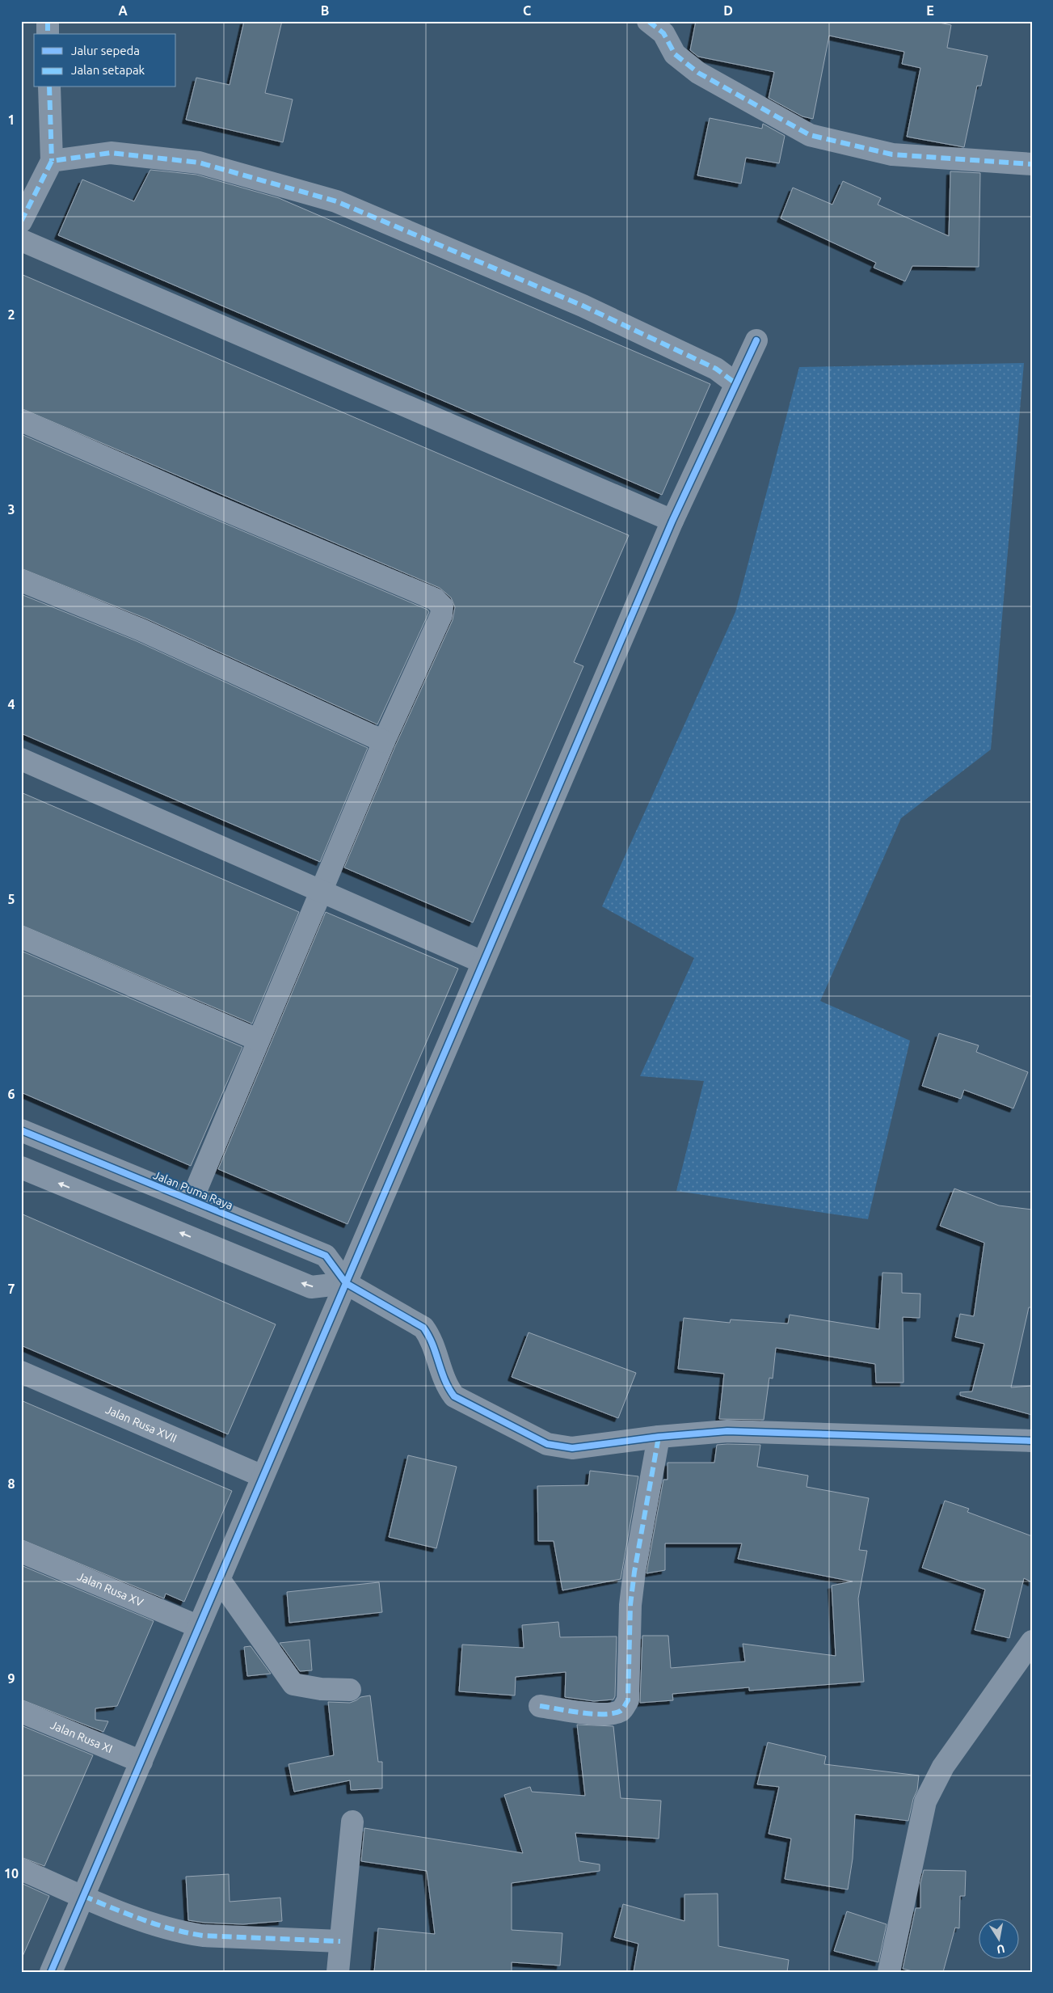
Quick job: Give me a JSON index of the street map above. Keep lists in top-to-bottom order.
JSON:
{
  "streets": {
    "street": [
      "Jalan Puma Raya",
      "Jalan Rusa XVII",
      "Jalan Rusa XV",
      "Jalan Rusa XI"
    ]
  },
  "legend": ["Jalur sepeda", "Jalan setapak"],
  "north": "bottom",
  "grid": {
    "columns": [
      "A",
      "B",
      "C",
      "D",
      "E"
    ],
    "rows": [
      "1",
      "2",
      "3",
      "4",
      "5",
      "6",
      "7",
      "8",
      "9",
      "10"
    ]
  }
}
